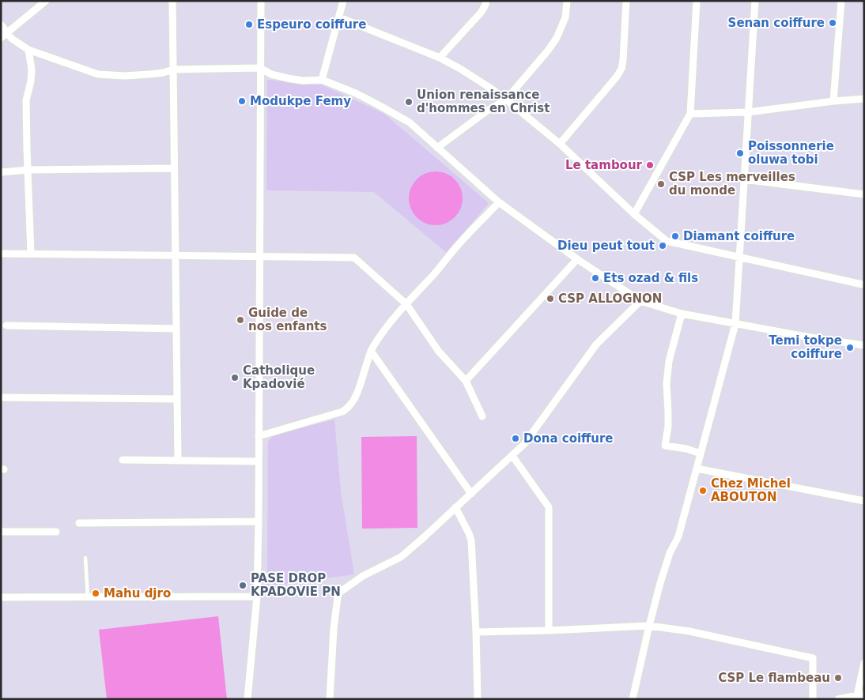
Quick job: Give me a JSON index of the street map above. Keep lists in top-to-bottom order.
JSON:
{
  "places": [
    "Senan coiffure",
    "Espeuro coiffure",
    "Modukpe Femy",
    "Union renaissance d'hommes en Christ",
    "Poissonnerie oluwa tobi",
    "Le tambour",
    "CSP Les merveilles du monde",
    "Diamant coiffure",
    "Dieu peut tout",
    "Ets ozad & fils",
    "CSP ALLOGNON",
    "Guide de nos enfants",
    "Temi tokpe coiffure",
    "Catholique Kpadovié",
    "Dona coiffure",
    "Chez Michel ABOUTON",
    "PASE DROP KPADOVIE PN",
    "Mahu djro",
    "CSP Le flambeau"
  ]
}
